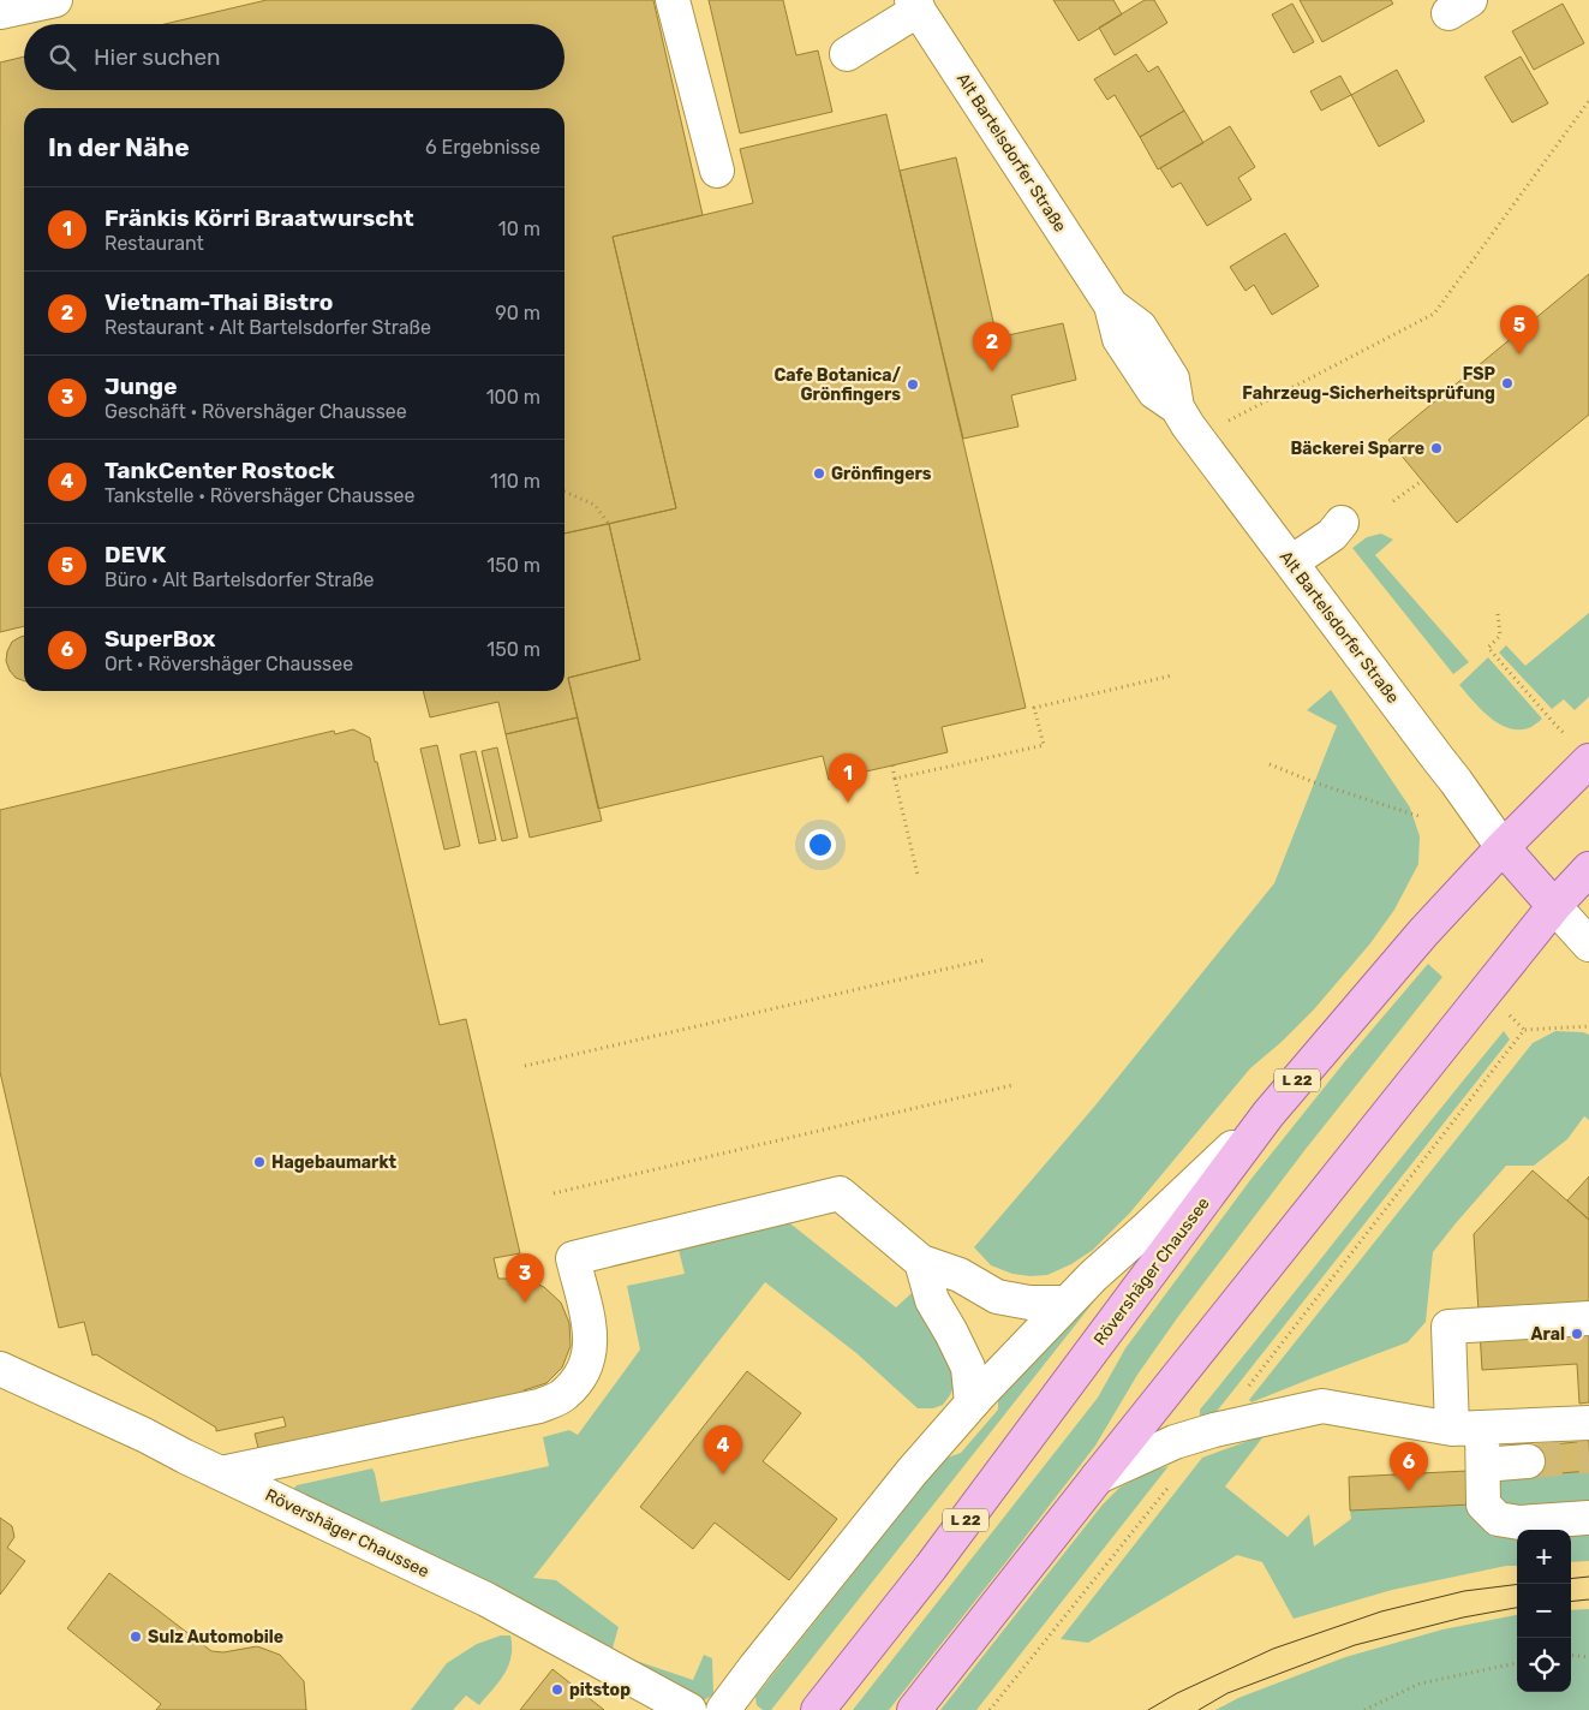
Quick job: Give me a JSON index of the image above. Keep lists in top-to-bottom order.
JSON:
{
  "streets": {
    "main road": ["L 22", "Rövershäger Chaussee"],
    "street": ["Alt Bartelsdorfer Straße"]
  },
  "crossings": [
    ["Alt Bartelsdorfer Straße", "Rövershäger Chaussee"]
  ],
  "places": [
    "FSP Fahrzeug-Sicherheitsprüfung",
    "Cafe Botanica/ Grönfingers",
    "Bäckerei Sparre",
    "Grönfingers",
    "Hagebaumarkt",
    "Aral",
    "Sulz Automobile",
    "pitstop"
  ],
  "page": {
    "search": "Hier suchen",
    "heading": ["In der Nähe", "6 Ergebnisse"],
    "list": [
      {
        "mark": "1",
        "name": "Fränkis Körri Braatwurscht",
        "note": "Restaurant",
        "value": "10 m"
      },
      {
        "mark": "2",
        "name": "Vietnam-Thai Bistro",
        "note": "Restaurant · Alt Bartelsdorfer Straße",
        "value": "90 m"
      },
      {
        "mark": "3",
        "name": "Junge",
        "note": "Geschäft · Rövershäger Chaussee",
        "value": "100 m"
      },
      {
        "mark": "4",
        "name": "TankCenter Rostock",
        "note": "Tankstelle · Rövershäger Chaussee",
        "value": "110 m"
      },
      {
        "mark": "5",
        "name": "DEVK",
        "note": "Büro · Alt Bartelsdorfer Straße",
        "value": "150 m"
      },
      {
        "mark": "6",
        "name": "SuperBox",
        "note": "Ort · Rövershäger Chaussee",
        "value": "150 m"
      }
    ],
    "pins": [
      "5",
      "2",
      "1",
      "3",
      "4",
      "6"
    ],
    "map_buttons": ["+", "−"]
  }
}
